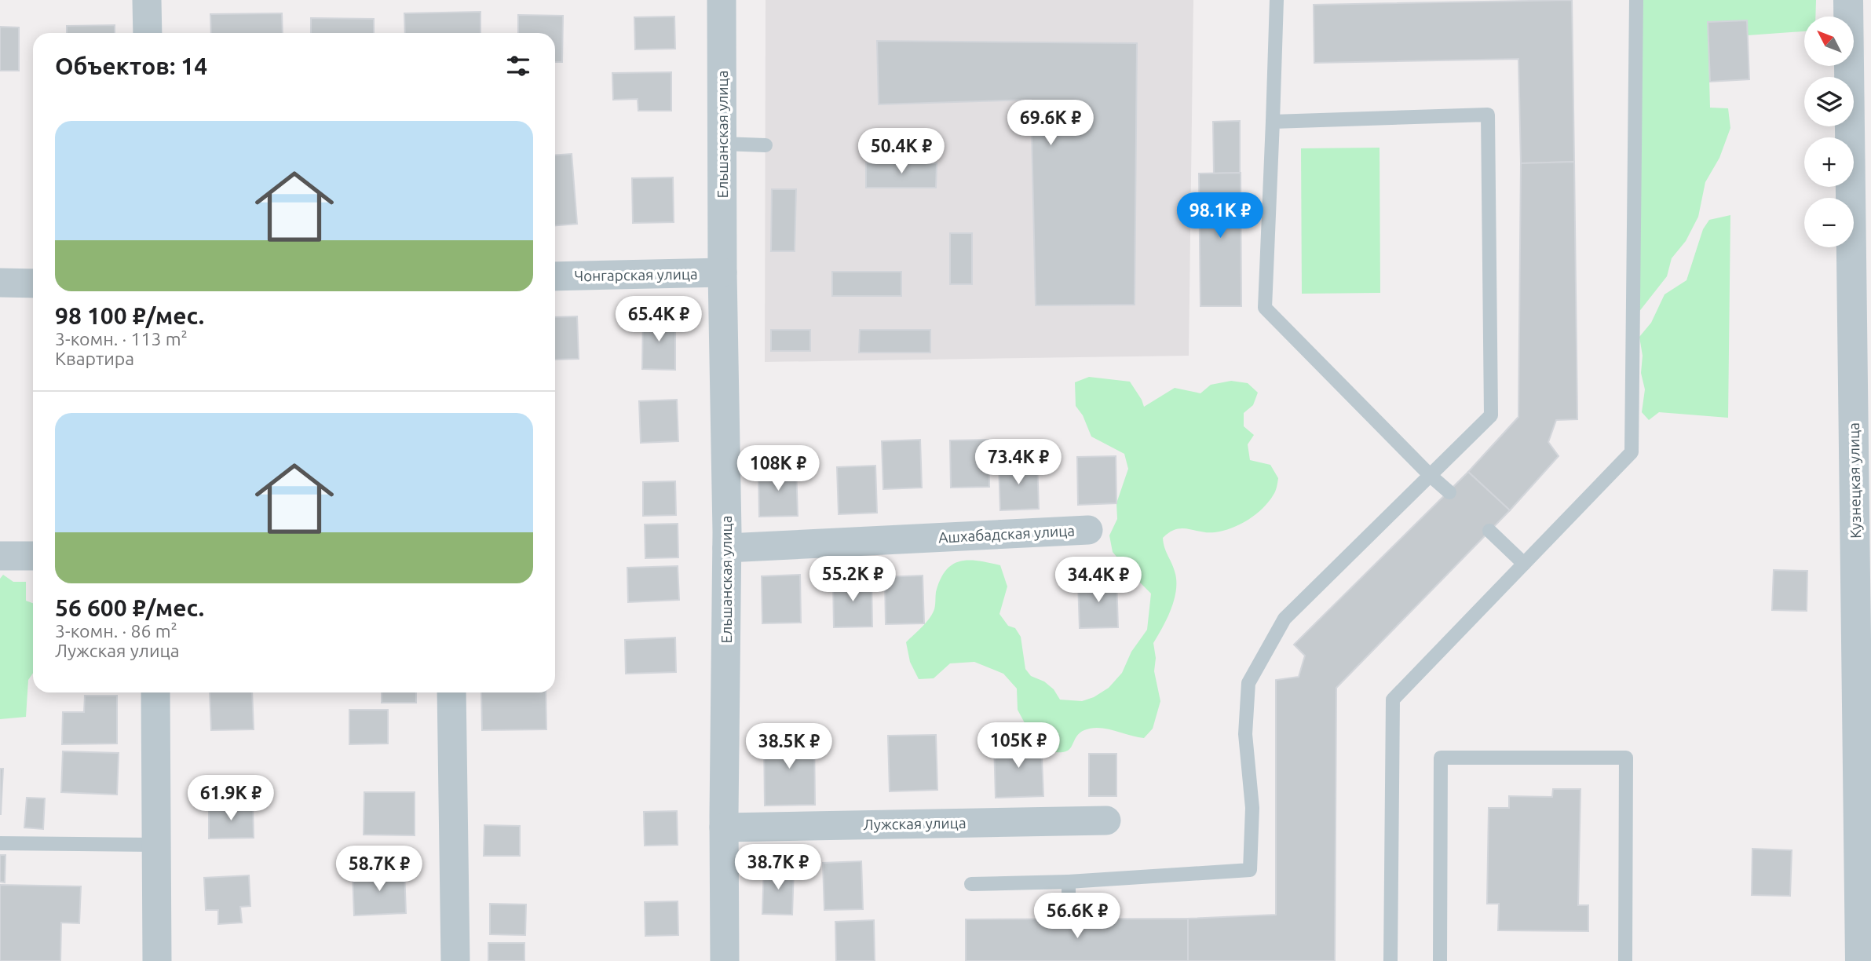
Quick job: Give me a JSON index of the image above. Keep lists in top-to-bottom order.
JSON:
{
  "streets": {
    "street": [
      "Ельшанская улица",
      "Чонгарская улица",
      "Кузнецкая улица",
      "Ашхабадская улица",
      "Лужская улица"
    ]
  },
  "crossings": [
    ["Ельшанская улица", "Чонгарская улица"],
    ["Ельшанская улица", "Ашхабадская улица"],
    ["Ельшанская улица", "Лужская улица"]
  ],
  "north": "top left",
  "page": {
    "map_buttons": ["+", "−"],
    "heading": "Объектов: 14",
    "list": [
      {
        "name": "98 100 ₽/мес.",
        "note": "3-комн. · 113 m² · Квартира"
      },
      {
        "name": "56 600 ₽/мес.",
        "note": "3-комн. · 86 m² · Лужская улица"
      }
    ],
    "price": [
      "69.6K ₽",
      "50.4K ₽",
      "98.1K ₽",
      "65.4K ₽",
      "73.4K ₽",
      "108K ₽",
      "55.2K ₽",
      "34.4K ₽",
      "105K ₽",
      "38.5K ₽",
      "61.9K ₽",
      "38.7K ₽",
      "58.7K ₽",
      "56.6K ₽"
    ]
  }
}
